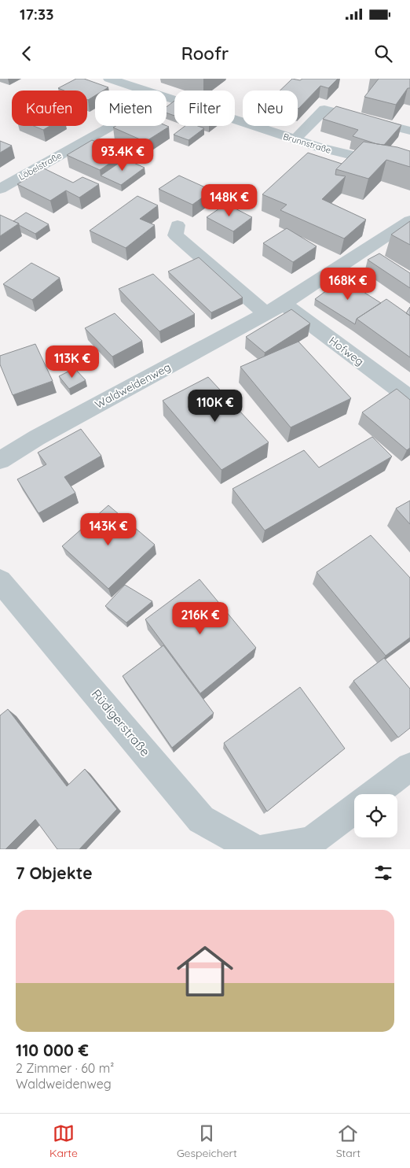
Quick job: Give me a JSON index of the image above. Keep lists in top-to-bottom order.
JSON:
{
  "streets": {
    "street": [
      "Brunnstraße",
      "Löbelstraße",
      "Hofweg",
      "Waldweidenweg",
      "Rüdigerstraße"
    ]
  },
  "crossings": [
    ["Hofweg", "Waldweidenweg"]
  ],
  "page": {
    "status": "17:33",
    "header": "Roofr",
    "chip": [
      "Kaufen",
      "Mieten",
      "Filter",
      "Neu"
    ],
    "price": [
      "93.4K €",
      "148K €",
      "168K €",
      "113K €",
      "110K €",
      "143K €",
      "216K €"
    ],
    "heading": "7 Objekte",
    "list": [
      {
        "name": "110 000 €",
        "note": "2 Zimmer · 60 m² · Waldweidenweg"
      }
    ],
    "tabs": ["Karte", "Gespeichert", "Start"]
  }
}
